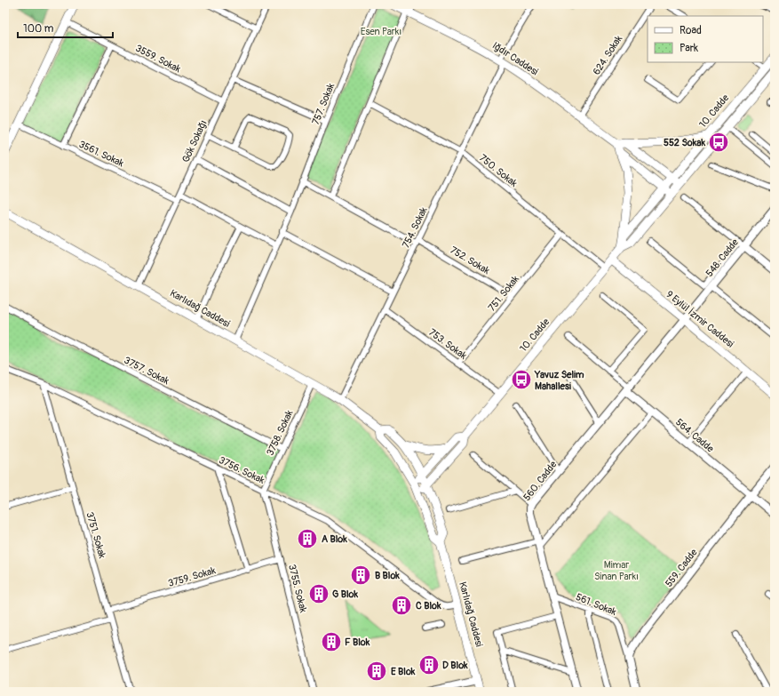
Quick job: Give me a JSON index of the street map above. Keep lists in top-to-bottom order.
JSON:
{
  "streets": {
    "main road": [
      "Iğdır Caddesi",
      "10. Cadde",
      "Karlıdağ Caddesi",
      "9 Eylül İzmir Caddesi"
    ],
    "street": [
      "624. Sokak",
      "3559. Sokak",
      "757. Sokak",
      "Gök Sokağı",
      "3561. Sokak",
      "750. Sokak",
      "754. Sokak",
      "548. Cadde",
      "752. Sokak",
      "751. Sokak",
      "753. Sokak",
      "3757. Sokak",
      "3758. Sokak",
      "564. Cadde",
      "3756. Sokak",
      "560. Cadde",
      "3751. Sokak",
      "559. Cadde",
      "3759. Sokak",
      "3755. Sokak",
      "561. Sokak"
    ]
  },
  "crossings": [
    ["624. Sokak", "Iğdır Caddesi"],
    ["3559. Sokak", "Gök Sokağı"],
    ["Iğdır Caddesi", "10. Cadde"],
    ["Iğdır Caddesi", "754. Sokak"],
    ["757. Sokak", "752. Sokak"],
    ["757. Sokak", "Karlıdağ Caddesi"],
    ["10. Cadde", "750. Sokak"],
    ["10. Cadde", "Karlıdağ Caddesi"],
    ["10. Cadde", "9 Eylül İzmir Caddesi"],
    ["10. Cadde", "753. Sokak"],
    ["Gök Sokağı", "3561. Sokak"],
    ["Gök Sokağı", "Karlıdağ Caddesi"],
    ["750. Sokak", "754. Sokak"],
    ["750. Sokak", "751. Sokak"],
    ["754. Sokak", "752. Sokak"],
    ["754. Sokak", "Karlıdağ Caddesi"],
    ["754. Sokak", "753. Sokak"],
    ["548. Cadde", "9 Eylül İzmir Caddesi"],
    ["548. Cadde", "560. Cadde"],
    ["752. Sokak", "751. Sokak"],
    ["751. Sokak", "753. Sokak"],
    ["Karlıdağ Caddesi", "3758. Sokak"],
    ["Karlıdağ Caddesi", "3756. Sokak"],
    ["9 Eylül İzmir Caddesi", "560. Cadde"],
    ["3757. Sokak", "3758. Sokak"],
    ["3758. Sokak", "3756. Sokak"],
    ["3758. Sokak", "3755. Sokak"],
    ["564. Cadde", "560. Cadde"],
    ["564. Cadde", "559. Cadde"],
    ["3756. Sokak", "3751. Sokak"],
    ["3756. Sokak", "3755. Sokak"],
    ["560. Cadde", "561. Sokak"],
    ["3751. Sokak", "3759. Sokak"],
    ["559. Cadde", "561. Sokak"],
    ["3759. Sokak", "3755. Sokak"]
  ],
  "parks": ["Esen Parkı", "Mimar Sinan Parkı"],
  "places": {
    "bus stop": ["552 Sokak", "Yavuz Selim Mahallesi"],
    "building": [
      "A Blok",
      "B Blok",
      "G Blok",
      "C Blok",
      "F Blok",
      "D Blok",
      "E Blok"
    ]
  },
  "legend": ["Road", "Park"],
  "scale_bar": "100 m"
}
